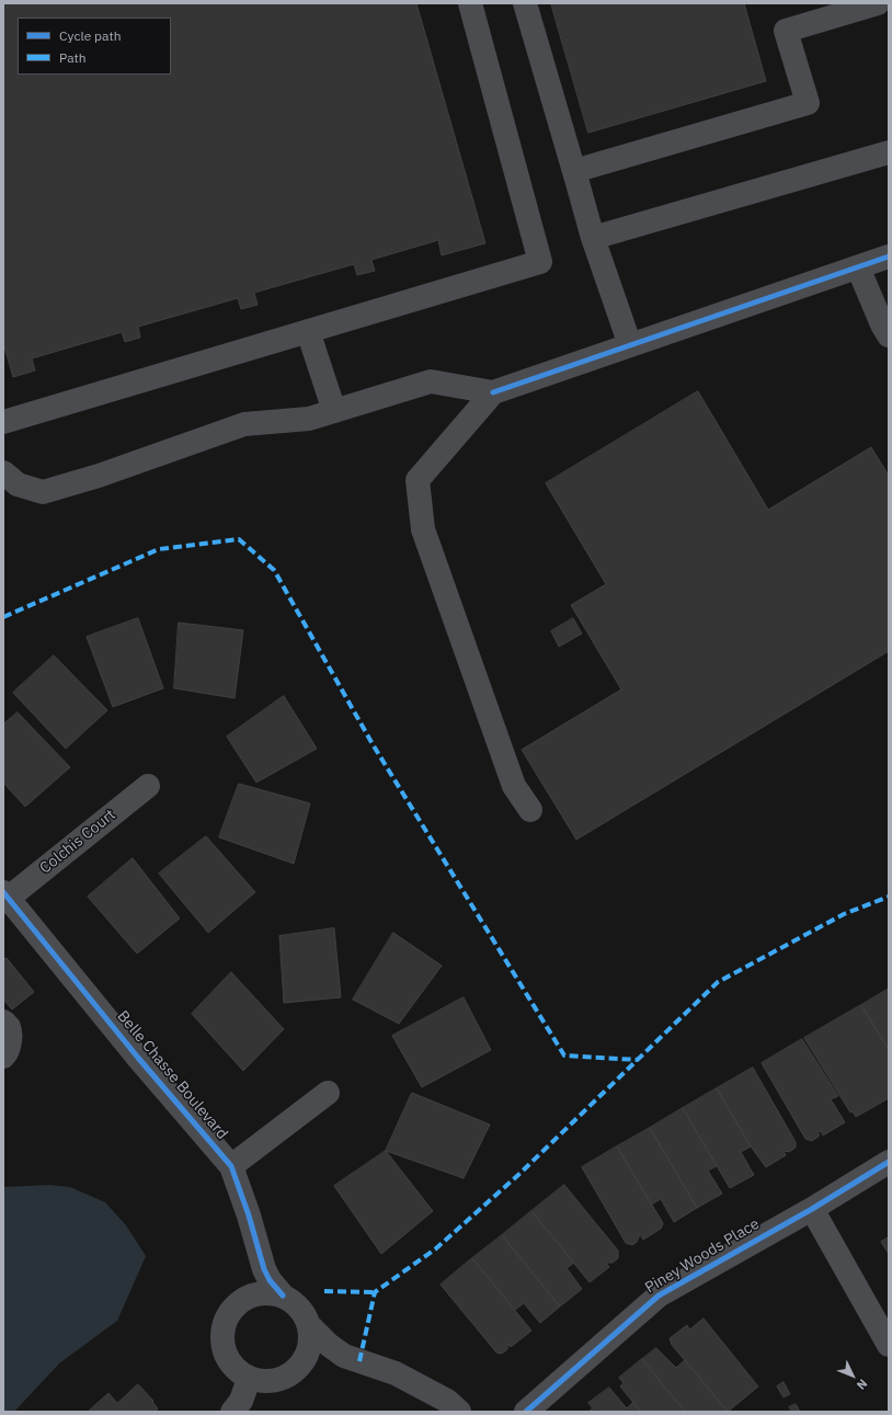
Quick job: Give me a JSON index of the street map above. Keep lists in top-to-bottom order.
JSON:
{
  "streets": {
    "street": ["Colchis Court", "Belle Chasse Boulevard", "Piney Woods Place"]
  },
  "crossings": [
    ["Colchis Court", "Belle Chasse Boulevard"]
  ],
  "legend": ["Cycle path", "Path"],
  "north": "bottom right"
}
